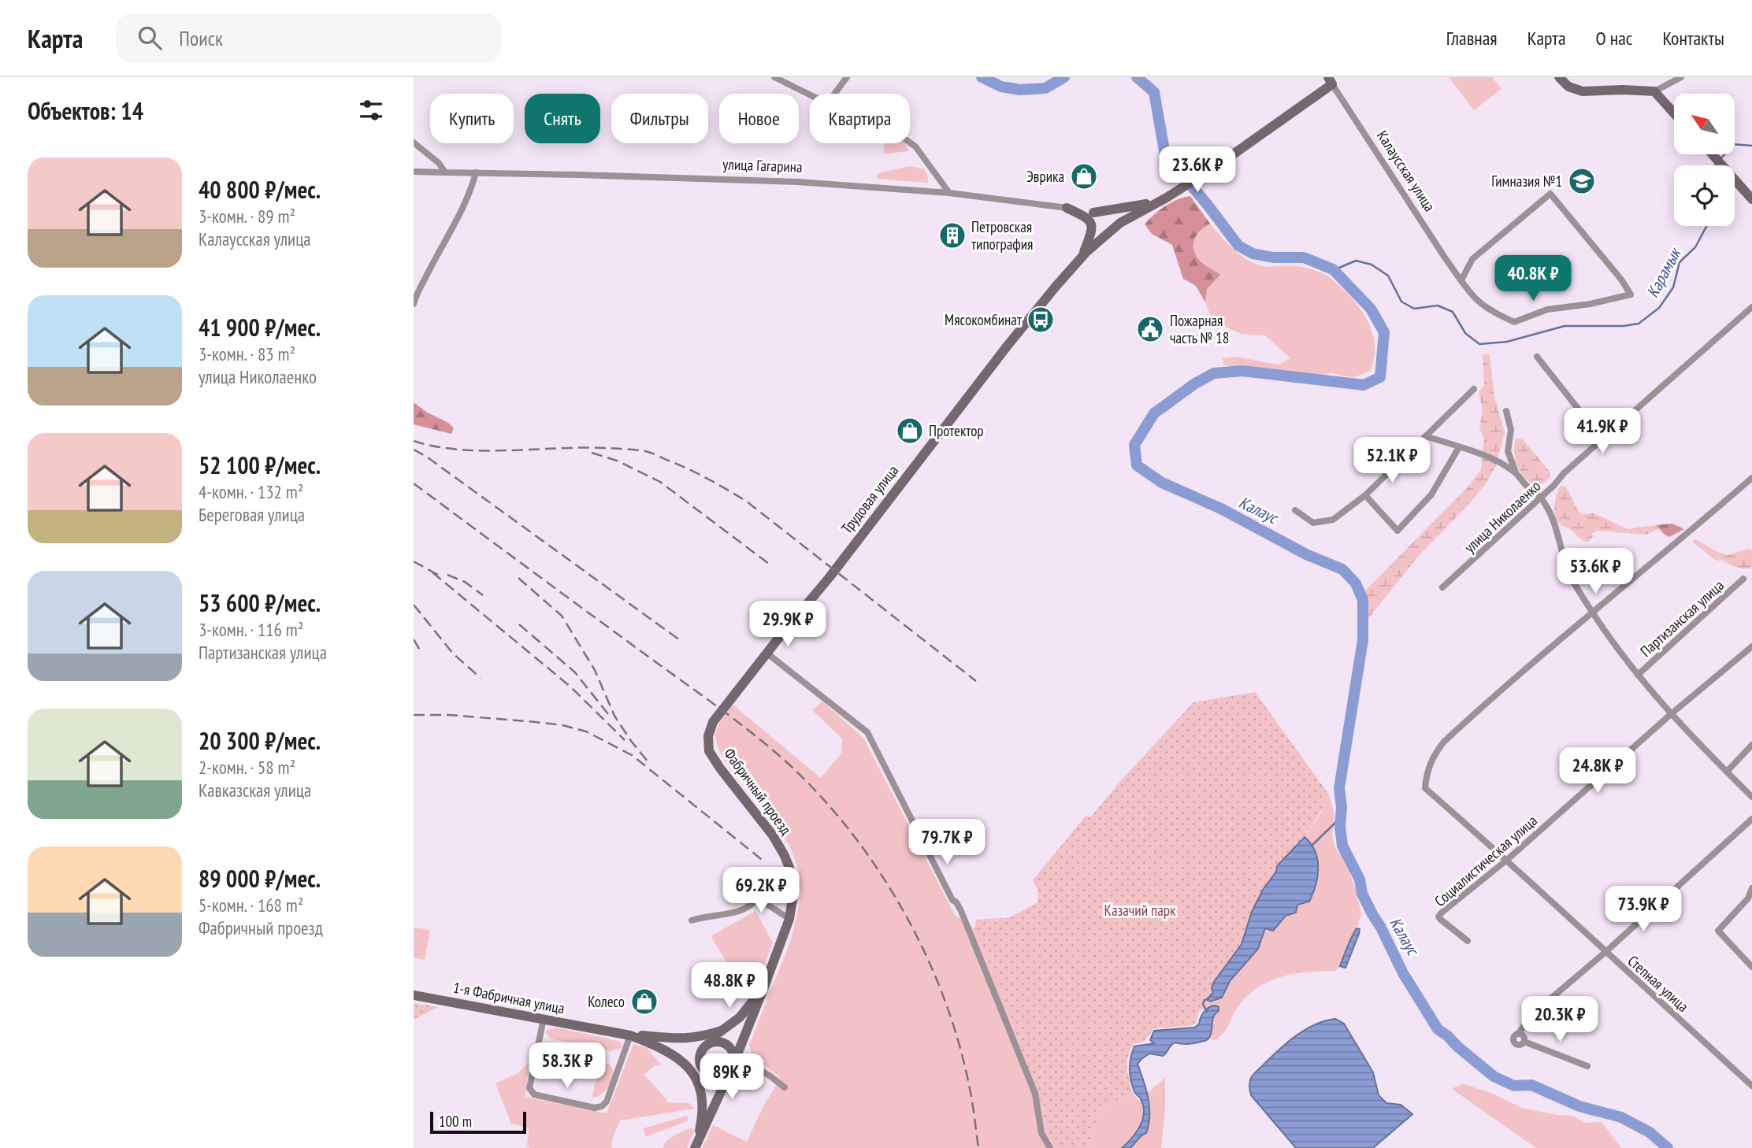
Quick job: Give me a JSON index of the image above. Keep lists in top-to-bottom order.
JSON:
{
  "streets": {
    "main road": [
      "улица Гагарина",
      "Трудовая улица",
      "Фабричный проезд",
      "1-я Фабричная улица"
    ],
    "street": [
      "Калаусская улица",
      "улица Николаенко",
      "Партизанская улица",
      "Социалистическая улица",
      "Степная улица"
    ]
  },
  "crossings": [
    ["улица Гагарина", "Трудовая улица"],
    ["Трудовая улица", "Фабричный проезд"],
    ["улица Николаенко", "Партизанская улица"],
    ["Партизанская улица", "Социалистическая улица"],
    ["Партизанская улица", "Степная улица"],
    ["Социалистическая улица", "Степная улица"]
  ],
  "water": ["Карамык", "Калаус"],
  "parks": ["Казачий парк"],
  "places": {
    "shop": ["Эврика", "Протектор", "Колесо"],
    "school or university": ["Гимназия №1"],
    "building": ["Петровская типография"],
    "bus stop": ["Мясокомбинат"],
    "public building": ["Пожарная часть № 18"]
  },
  "scale_bar": "100 m",
  "north": "top left",
  "page": {
    "header": "Карта",
    "search": "Поиск",
    "nav": [
      "Главная",
      "Карта",
      "О нас",
      "Контакты"
    ],
    "heading": "Объектов: 14",
    "chip": [
      "Купить",
      "Снять",
      "Фильтры",
      "Новое",
      "Квартира"
    ],
    "list": [
      {
        "name": "40 800 ₽/мес.",
        "note": "3-комн. · 89 m² · Калаусская улица"
      },
      {
        "name": "41 900 ₽/мес.",
        "note": "3-комн. · 83 m² · улица Николаенко"
      },
      {
        "name": "52 100 ₽/мес.",
        "note": "4-комн. · 132 m² · Береговая улица"
      },
      {
        "name": "53 600 ₽/мес.",
        "note": "3-комн. · 116 m² · Партизанская улица"
      },
      {
        "name": "20 300 ₽/мес.",
        "note": "2-комн. · 58 m² · Кавказская улица"
      },
      {
        "name": "89 000 ₽/мес.",
        "note": "5-комн. · 168 m² · Фабричный проезд"
      }
    ],
    "price": [
      "23.6K ₽",
      "40.8K ₽",
      "41.9K ₽",
      "52.1K ₽",
      "53.6K ₽",
      "29.9K ₽",
      "24.8K ₽",
      "79.7K ₽",
      "69.2K ₽",
      "73.9K ₽",
      "48.8K ₽",
      "20.3K ₽",
      "58.3K ₽",
      "89K ₽"
    ],
    "scale": "100 m"
  }
}
